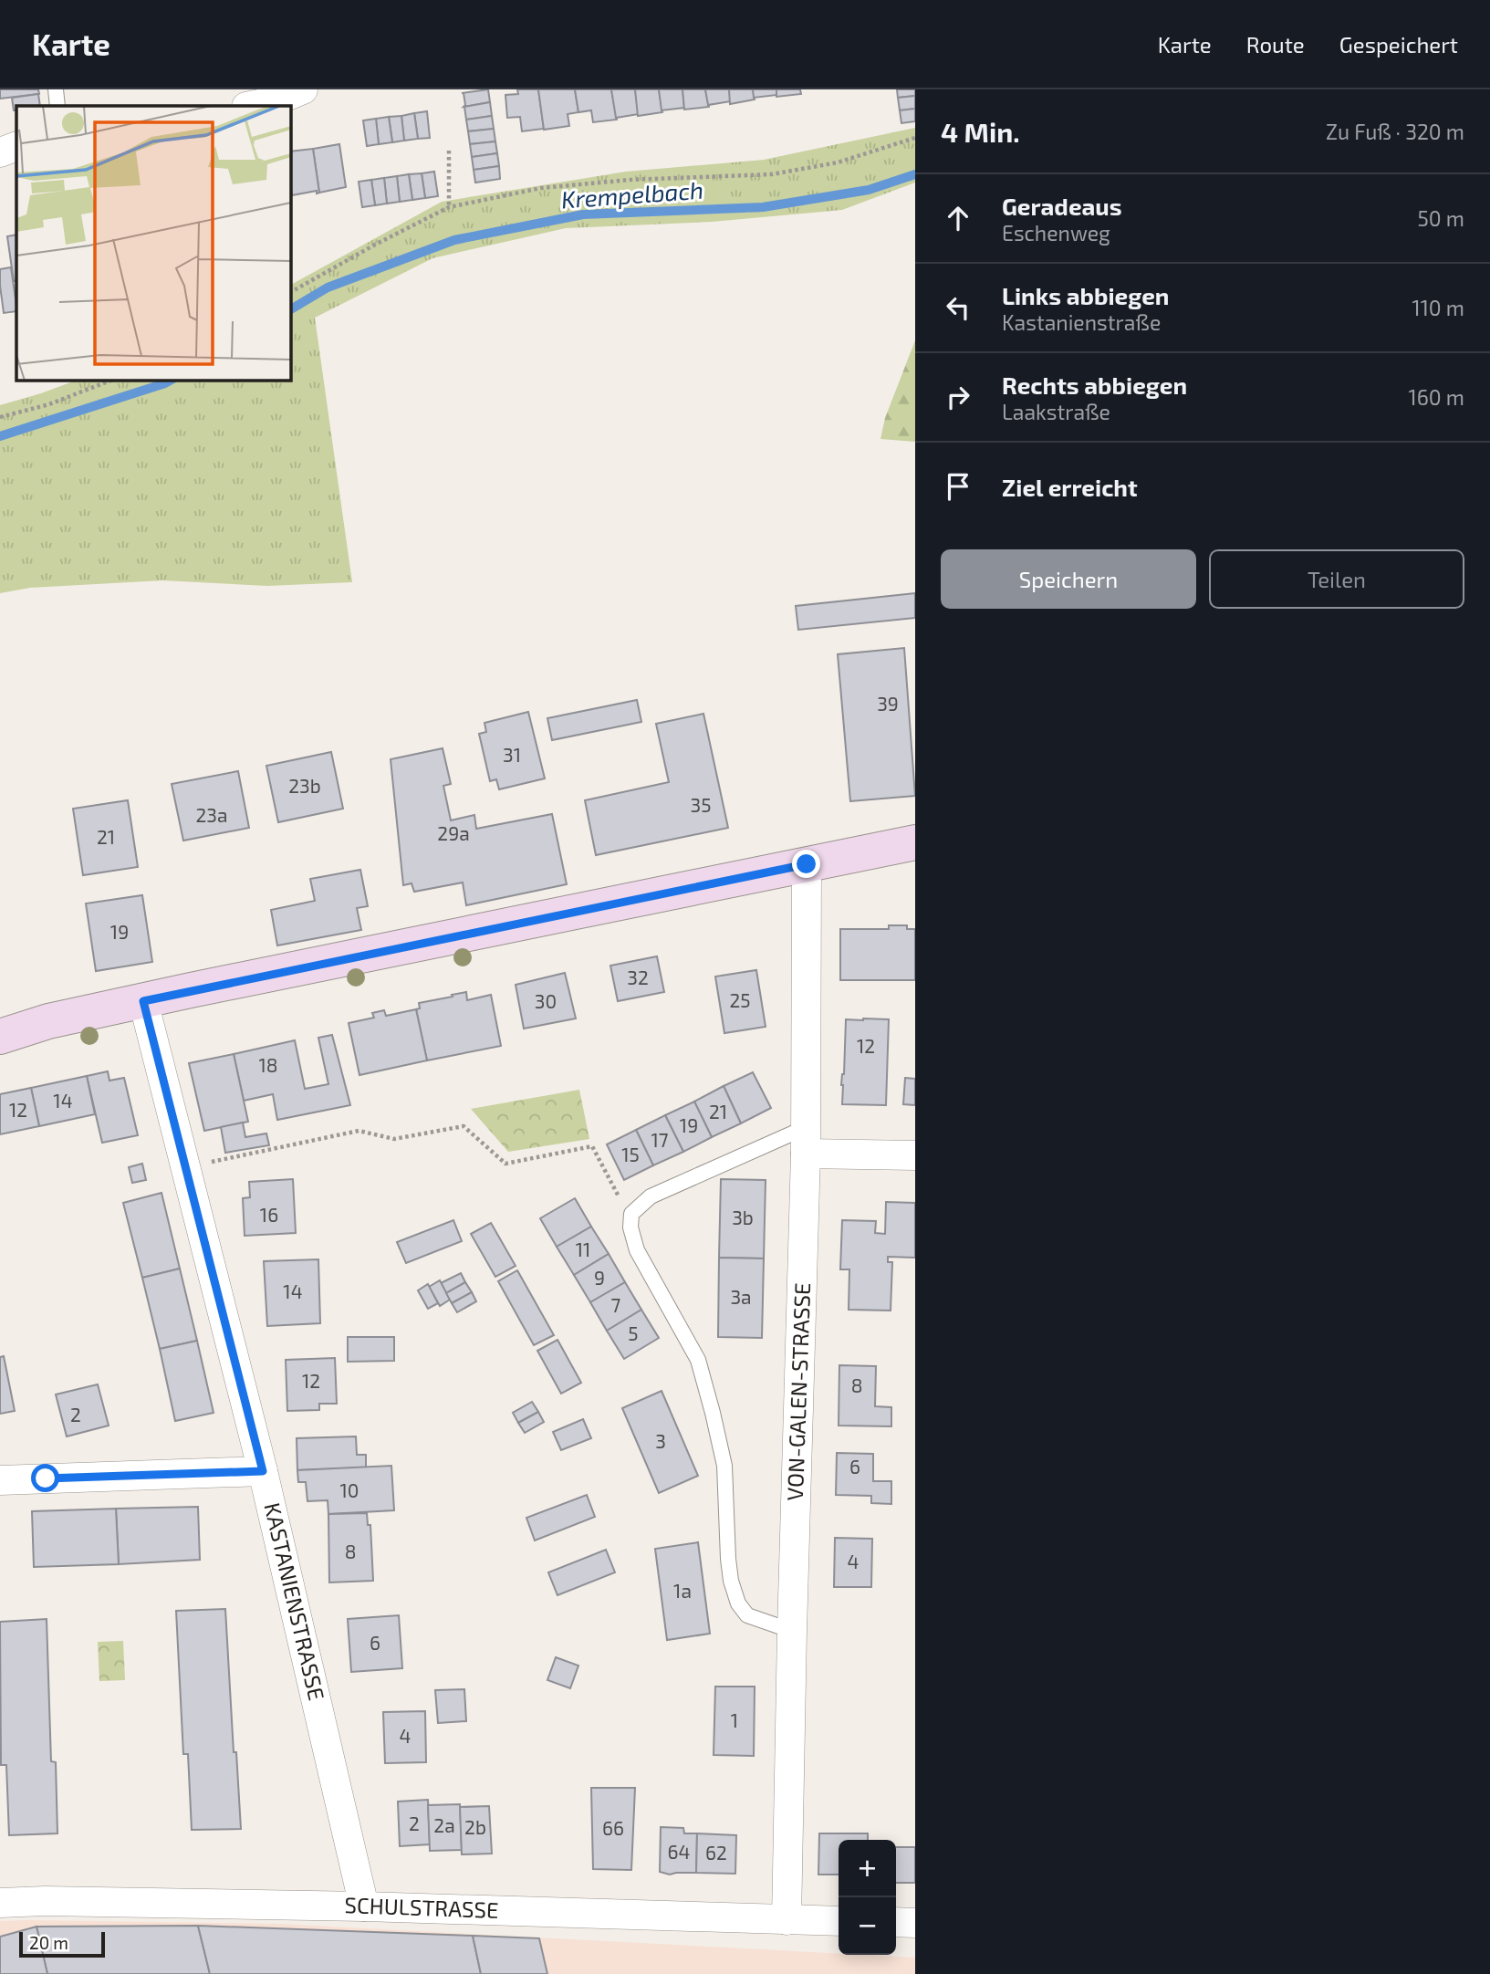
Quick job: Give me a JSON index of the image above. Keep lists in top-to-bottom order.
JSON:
{
  "streets": {
    "street": ["VON-GALEN-STRASSE", "KASTANIENSTRASSE", "SCHULSTRASSE"]
  },
  "crossings": [
    ["VON-GALEN-STRASSE", "SCHULSTRASSE"],
    ["KASTANIENSTRASSE", "SCHULSTRASSE"]
  ],
  "water": ["Krempelbach"],
  "house_numbers": [
    "39",
    "31",
    "23b",
    "35",
    "23a",
    "29a",
    "21",
    "19",
    "32",
    "25",
    "30",
    "12",
    "18",
    "14",
    "12",
    "21",
    "19",
    "17",
    "15",
    "16",
    "3b",
    "11",
    "9",
    "14",
    "3a",
    "7",
    "5",
    "12",
    "8",
    "2",
    "3",
    "6",
    "10",
    "8",
    "4",
    "1a",
    "6",
    "1",
    "4",
    "2",
    "2a",
    "2b",
    "66",
    "64",
    "62"
  ],
  "scale_bar": "20 m",
  "page": {
    "header": "Karte",
    "nav": ["Karte", "Route", "Gespeichert"],
    "heading": ["4 Min.", "Zu Fuß · 320 m"],
    "list": [
      ["Geradeaus", "Eschenweg", "50 m"],
      ["Links abbiegen", "Kastanienstraße", "110 m"],
      ["Rechts abbiegen", "Laakstraße", "160 m"],
      "Ziel erreicht"
    ],
    "buttons": ["Speichern", "Teilen"],
    "map_buttons": ["+", "−"],
    "scale": "20 m"
  }
}
